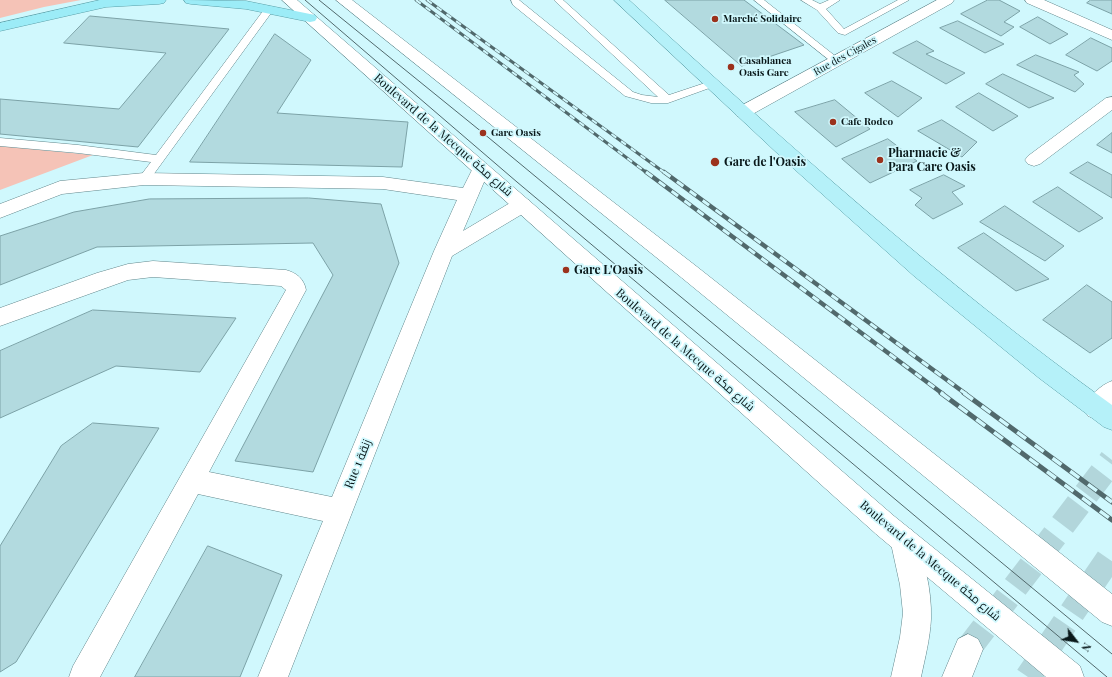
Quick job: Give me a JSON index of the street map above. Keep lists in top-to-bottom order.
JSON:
{
  "streets": {
    "street": ["Rue des Cigales", "Boulevard de la Mecque شارع مكة", "Rue 1 زنقة"]
  },
  "crossings": [
    ["Boulevard de la Mecque شارع مكة", "Rue 1 زنقة"]
  ],
  "places": [
    "Marché Solidaire",
    "Casablanca Oasis Gare",
    "Cafe Rodeo",
    "Gare Oasis",
    "Pharmacie & Para Care Oasis",
    "Gare de l'Oasis",
    "Gare L'Oasis"
  ],
  "north": "bottom right"
}
